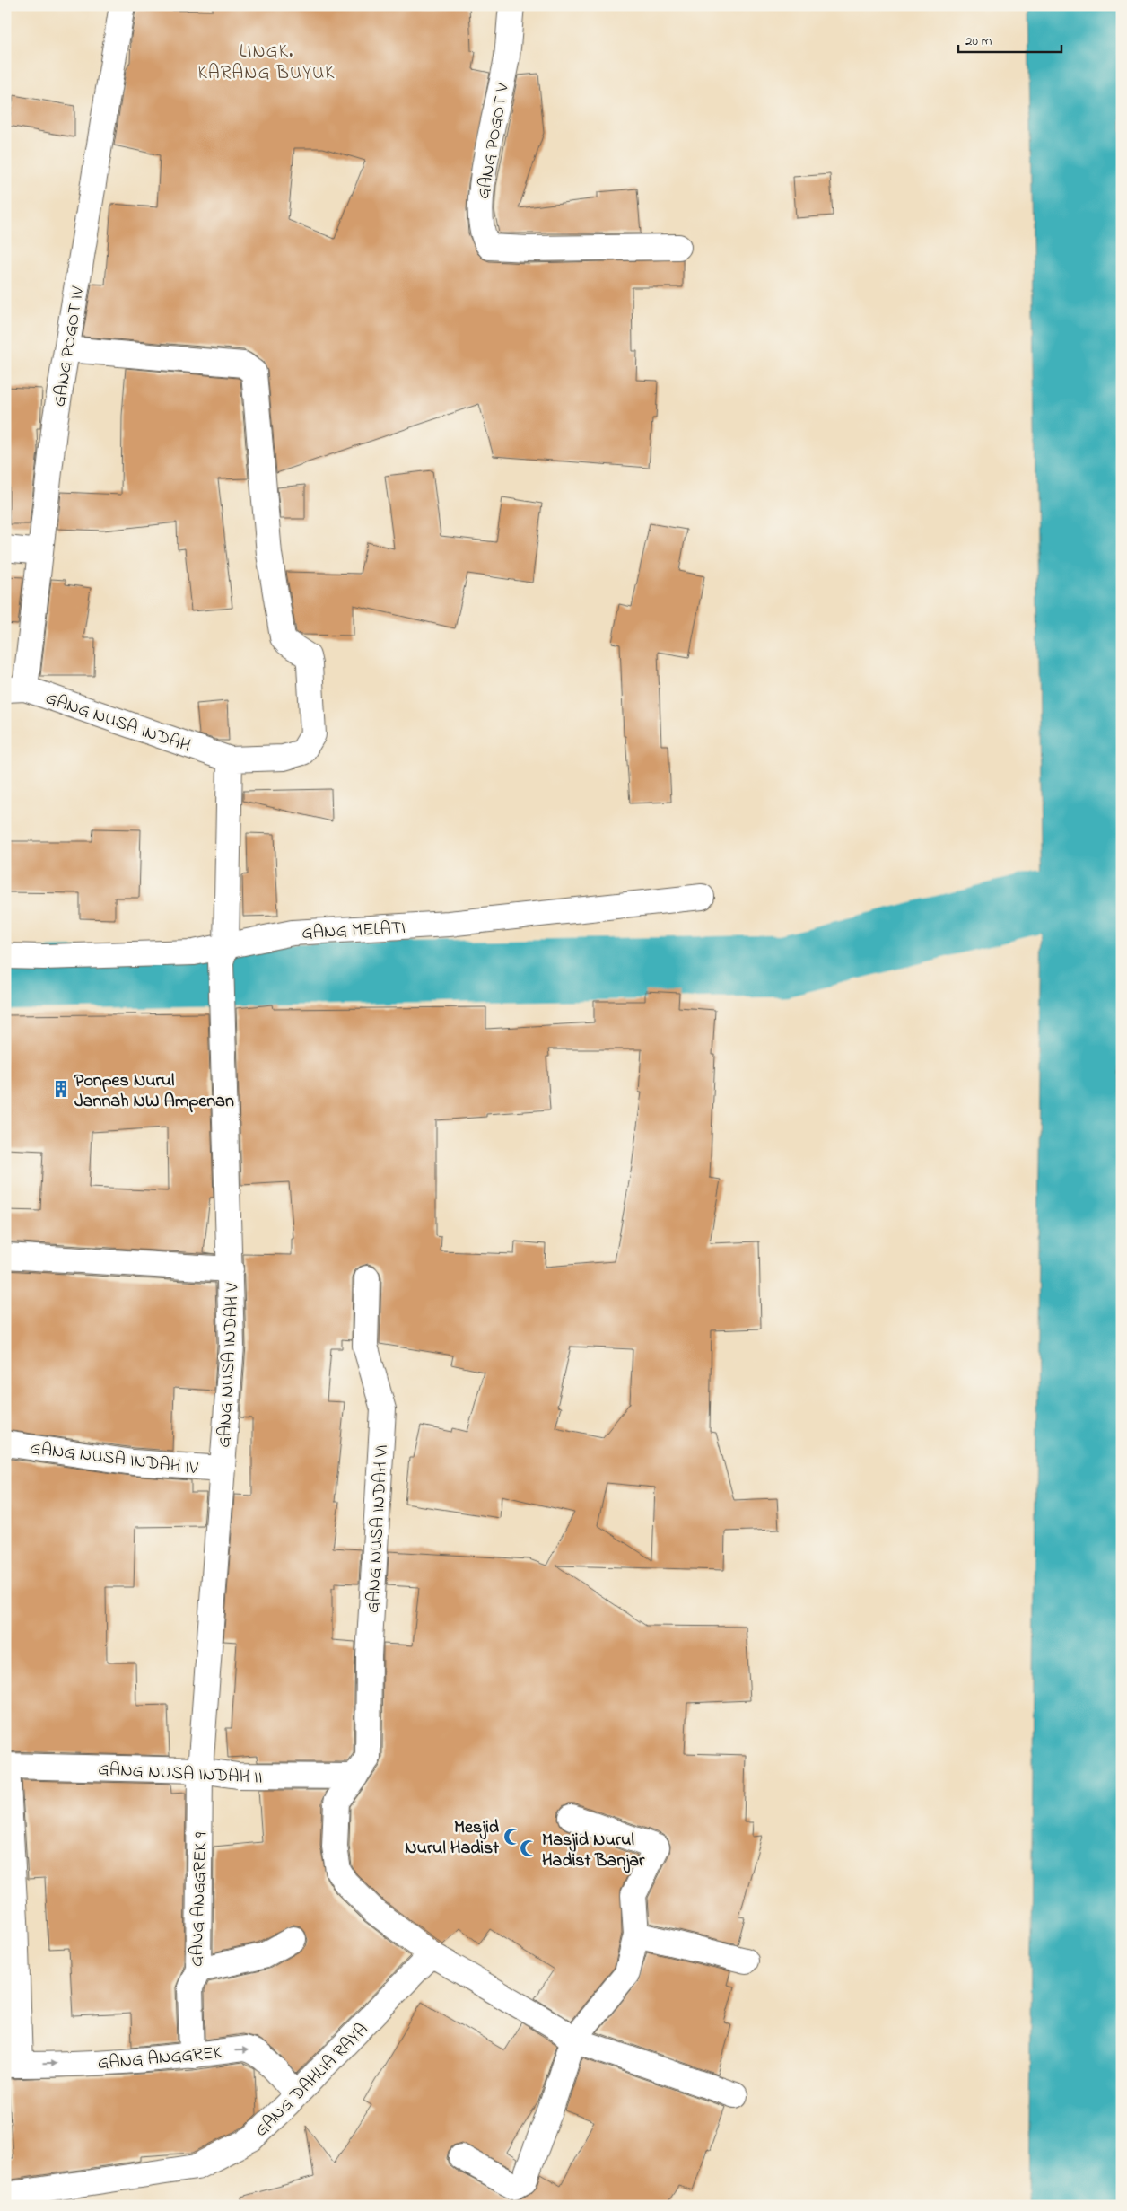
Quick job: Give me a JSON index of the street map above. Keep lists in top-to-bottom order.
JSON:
{
  "streets": {
    "street": [
      "GANG POGOT V",
      "GANG POGOT IV",
      "GANG NUSA INDAH",
      "GANG MELATI",
      "GANG NUSA INDAH V",
      "GANG NUSA INDAH IV",
      "GANG NUSA INDAH VI",
      "GANG NUSA INDAH II",
      "GANG ANGGREK 9",
      "GANG ANGGREK",
      "GANG DAHLIA RAYA"
    ]
  },
  "crossings": [
    ["GANG POGOT IV", "GANG NUSA INDAH"],
    ["GANG NUSA INDAH", "GANG NUSA INDAH V"],
    ["GANG MELATI", "GANG NUSA INDAH V"],
    ["GANG NUSA INDAH V", "GANG NUSA INDAH IV"],
    ["GANG NUSA INDAH V", "GANG NUSA INDAH II"],
    ["GANG NUSA INDAH V", "GANG ANGGREK 9"],
    ["GANG NUSA INDAH VI", "GANG NUSA INDAH II"],
    ["GANG NUSA INDAH VI", "GANG DAHLIA RAYA"],
    ["GANG NUSA INDAH II", "GANG ANGGREK 9"],
    ["GANG ANGGREK 9", "GANG ANGGREK"],
    ["GANG ANGGREK", "GANG DAHLIA RAYA"]
  ],
  "districts": ["LINGK. KARANG BUYUK"],
  "places": {
    "building": ["Ponpes Nurul Jannah NW Ampenan"],
    "mosque": ["Mesjid Nurul Hadist", "Masjid Nurul Hadist Banjar"]
  },
  "scale_bar": "20 m"
}
